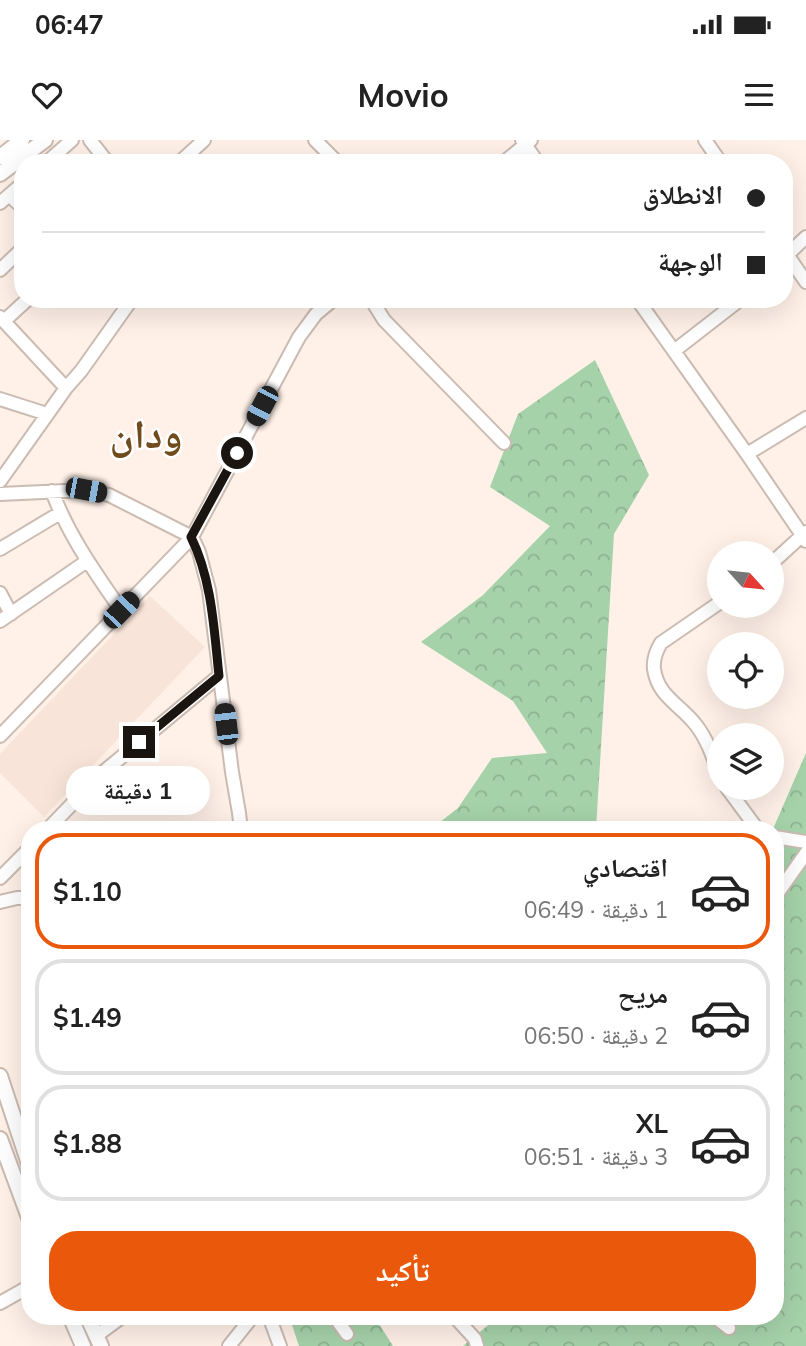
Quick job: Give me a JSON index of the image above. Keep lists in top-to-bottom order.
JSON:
{
  "districts": ["ودان"],
  "north": "bottom right",
  "page": {
    "status": "06:47",
    "header": "Movio",
    "banner": ["الانطلاق", "الوجهة"],
    "bubble": "1 دقيقة",
    "list": [
      {
        "name": "اقتصادي",
        "note": "1 دقيقة · 06:49",
        "value": "$1.10"
      },
      {
        "name": "مريح",
        "note": "2 دقيقة · 06:50",
        "value": "$1.49"
      },
      {
        "name": "XL",
        "note": "3 دقيقة · 06:51",
        "value": "$1.88"
      }
    ],
    "buttons": "تأكيد"
  }
}
